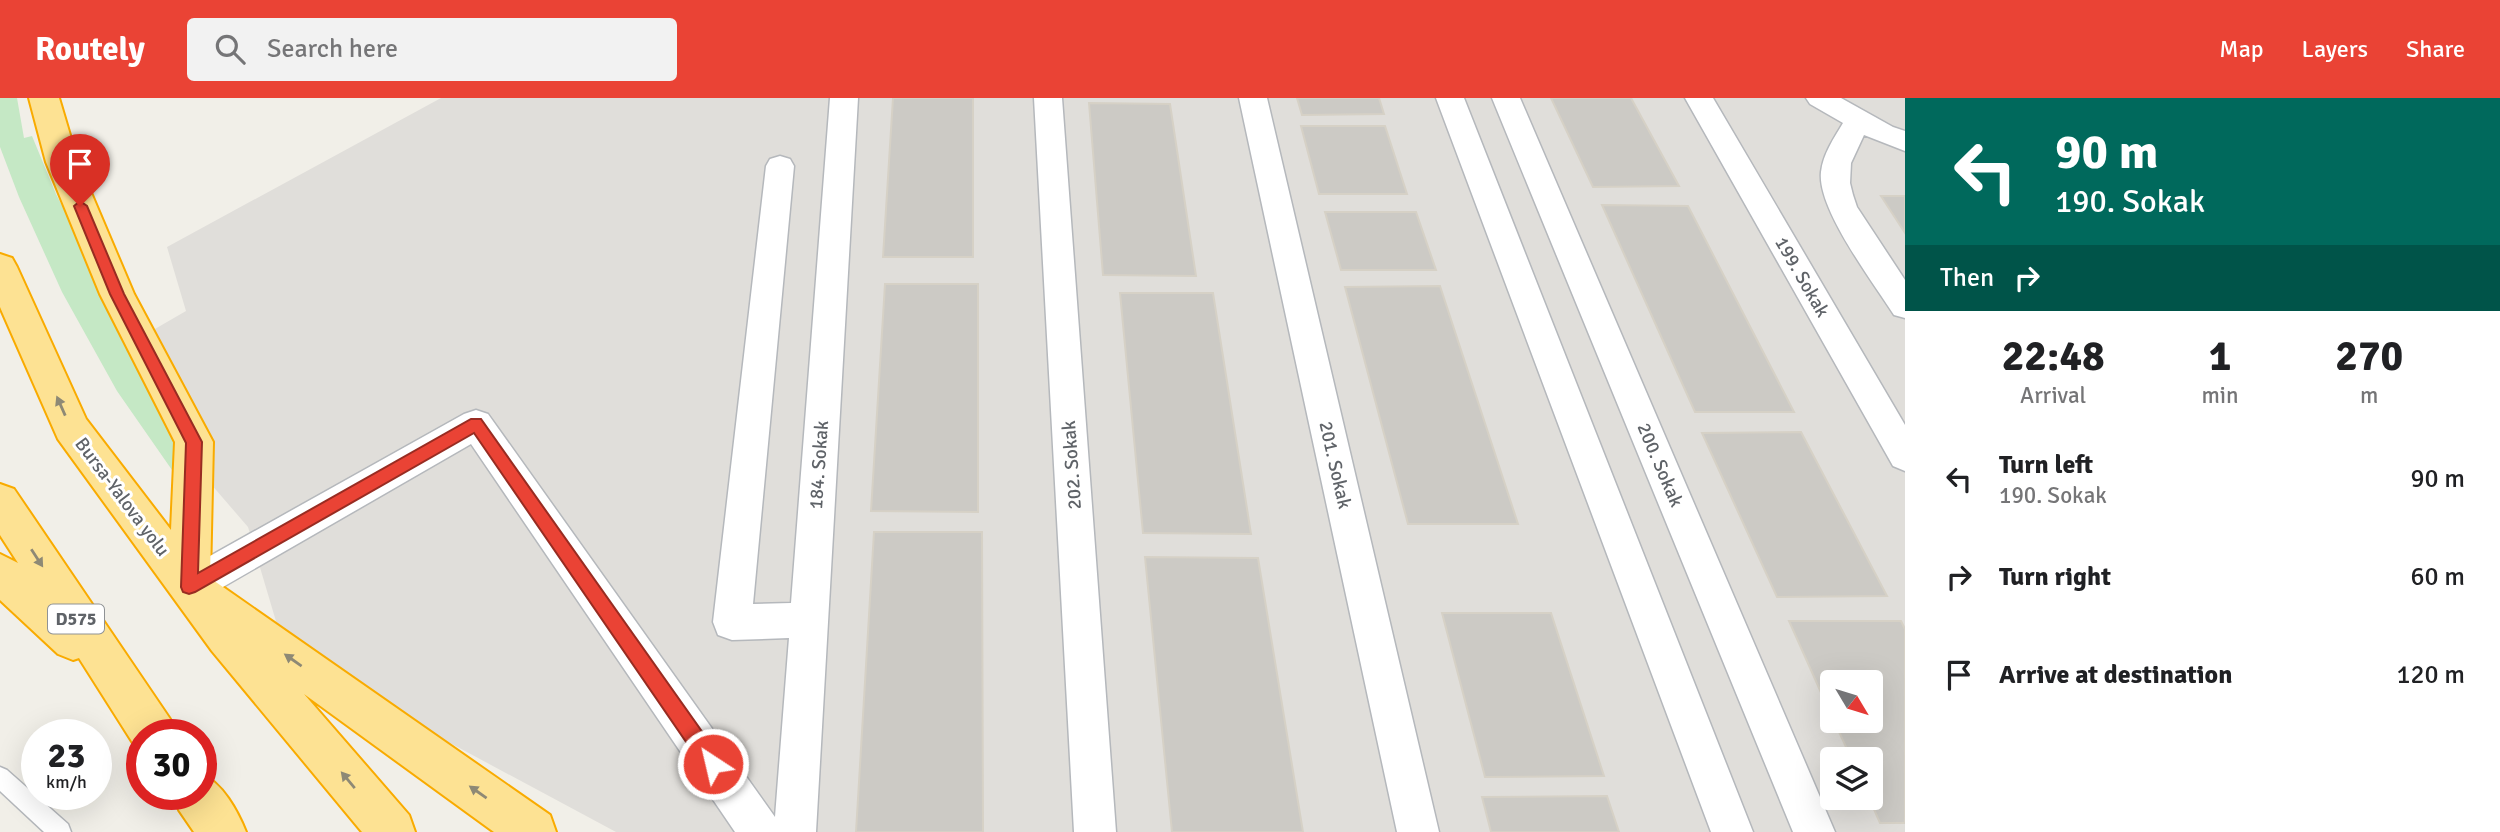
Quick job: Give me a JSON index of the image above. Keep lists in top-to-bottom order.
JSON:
{
  "streets": {
    "highway": ["Bursa-Yalova yolu", "D575"],
    "street": [
      "199. Sokak",
      "184. Sokak",
      "202. Sokak",
      "201. Sokak",
      "200. Sokak"
    ]
  },
  "north": "bottom right",
  "page": {
    "header": "Routely",
    "search": "Search here",
    "nav": ["Map", "Layers", "Share"],
    "turn": ["90 m", "190. Sokak"],
    "then": "Then",
    "eta": [
      "22:48",
      "Arrival",
      "1",
      "min",
      "270",
      "m"
    ],
    "list": [
      {
        "name": "Turn left",
        "note": "190. Sokak",
        "value": "90 m"
      },
      {
        "name": "Turn right",
        "value": "60 m"
      },
      {
        "name": "Arrive at destination",
        "value": "120 m"
      }
    ],
    "speed": "23 km/h",
    "limit": "30"
  }
}
